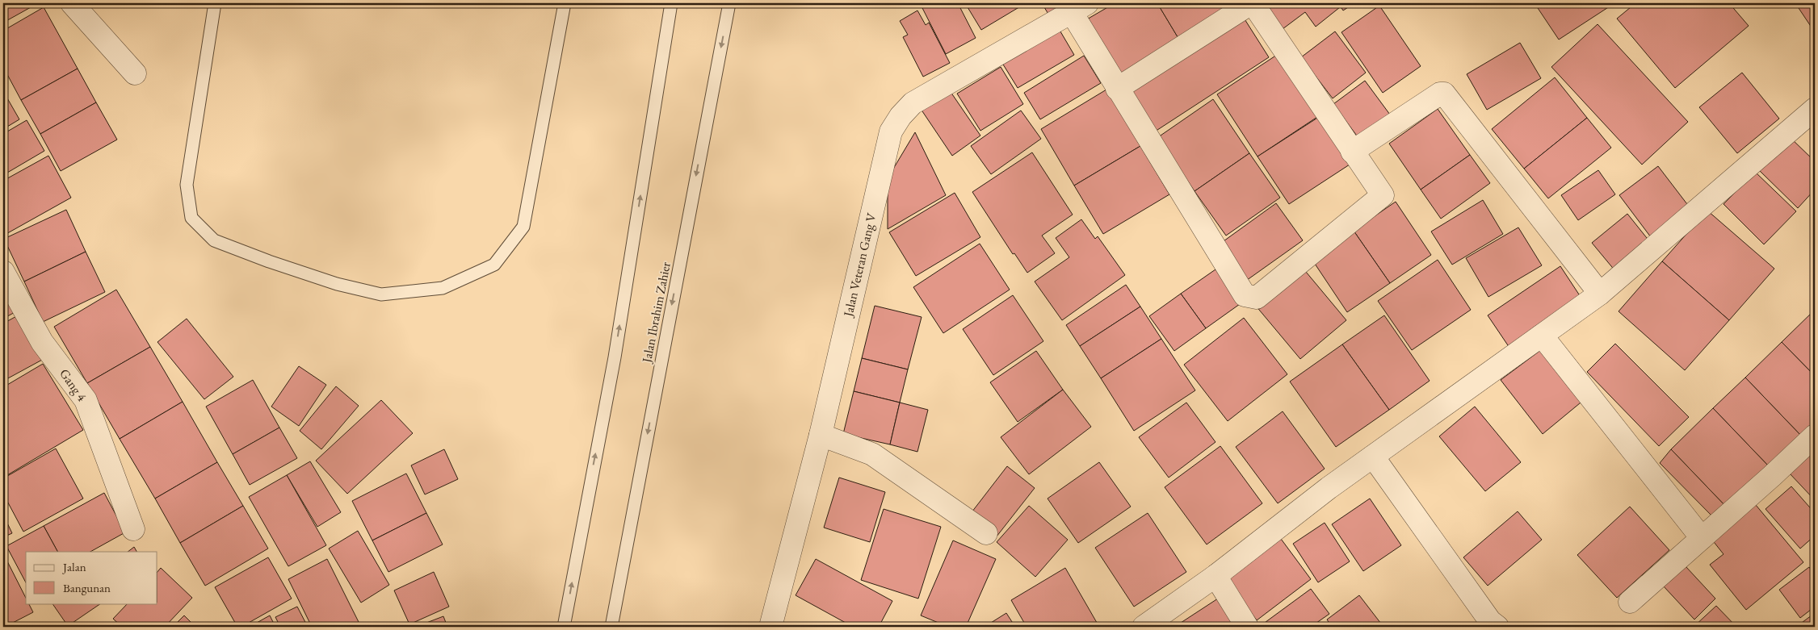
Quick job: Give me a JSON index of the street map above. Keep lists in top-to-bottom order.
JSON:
{
  "streets": {
    "street": ["Jalan Veteran Gang V", "Gang 4"],
    "lane": ["Jalan Ibrahim Zahier"]
  },
  "legend": ["Jalan", "Bangunan"]
}
